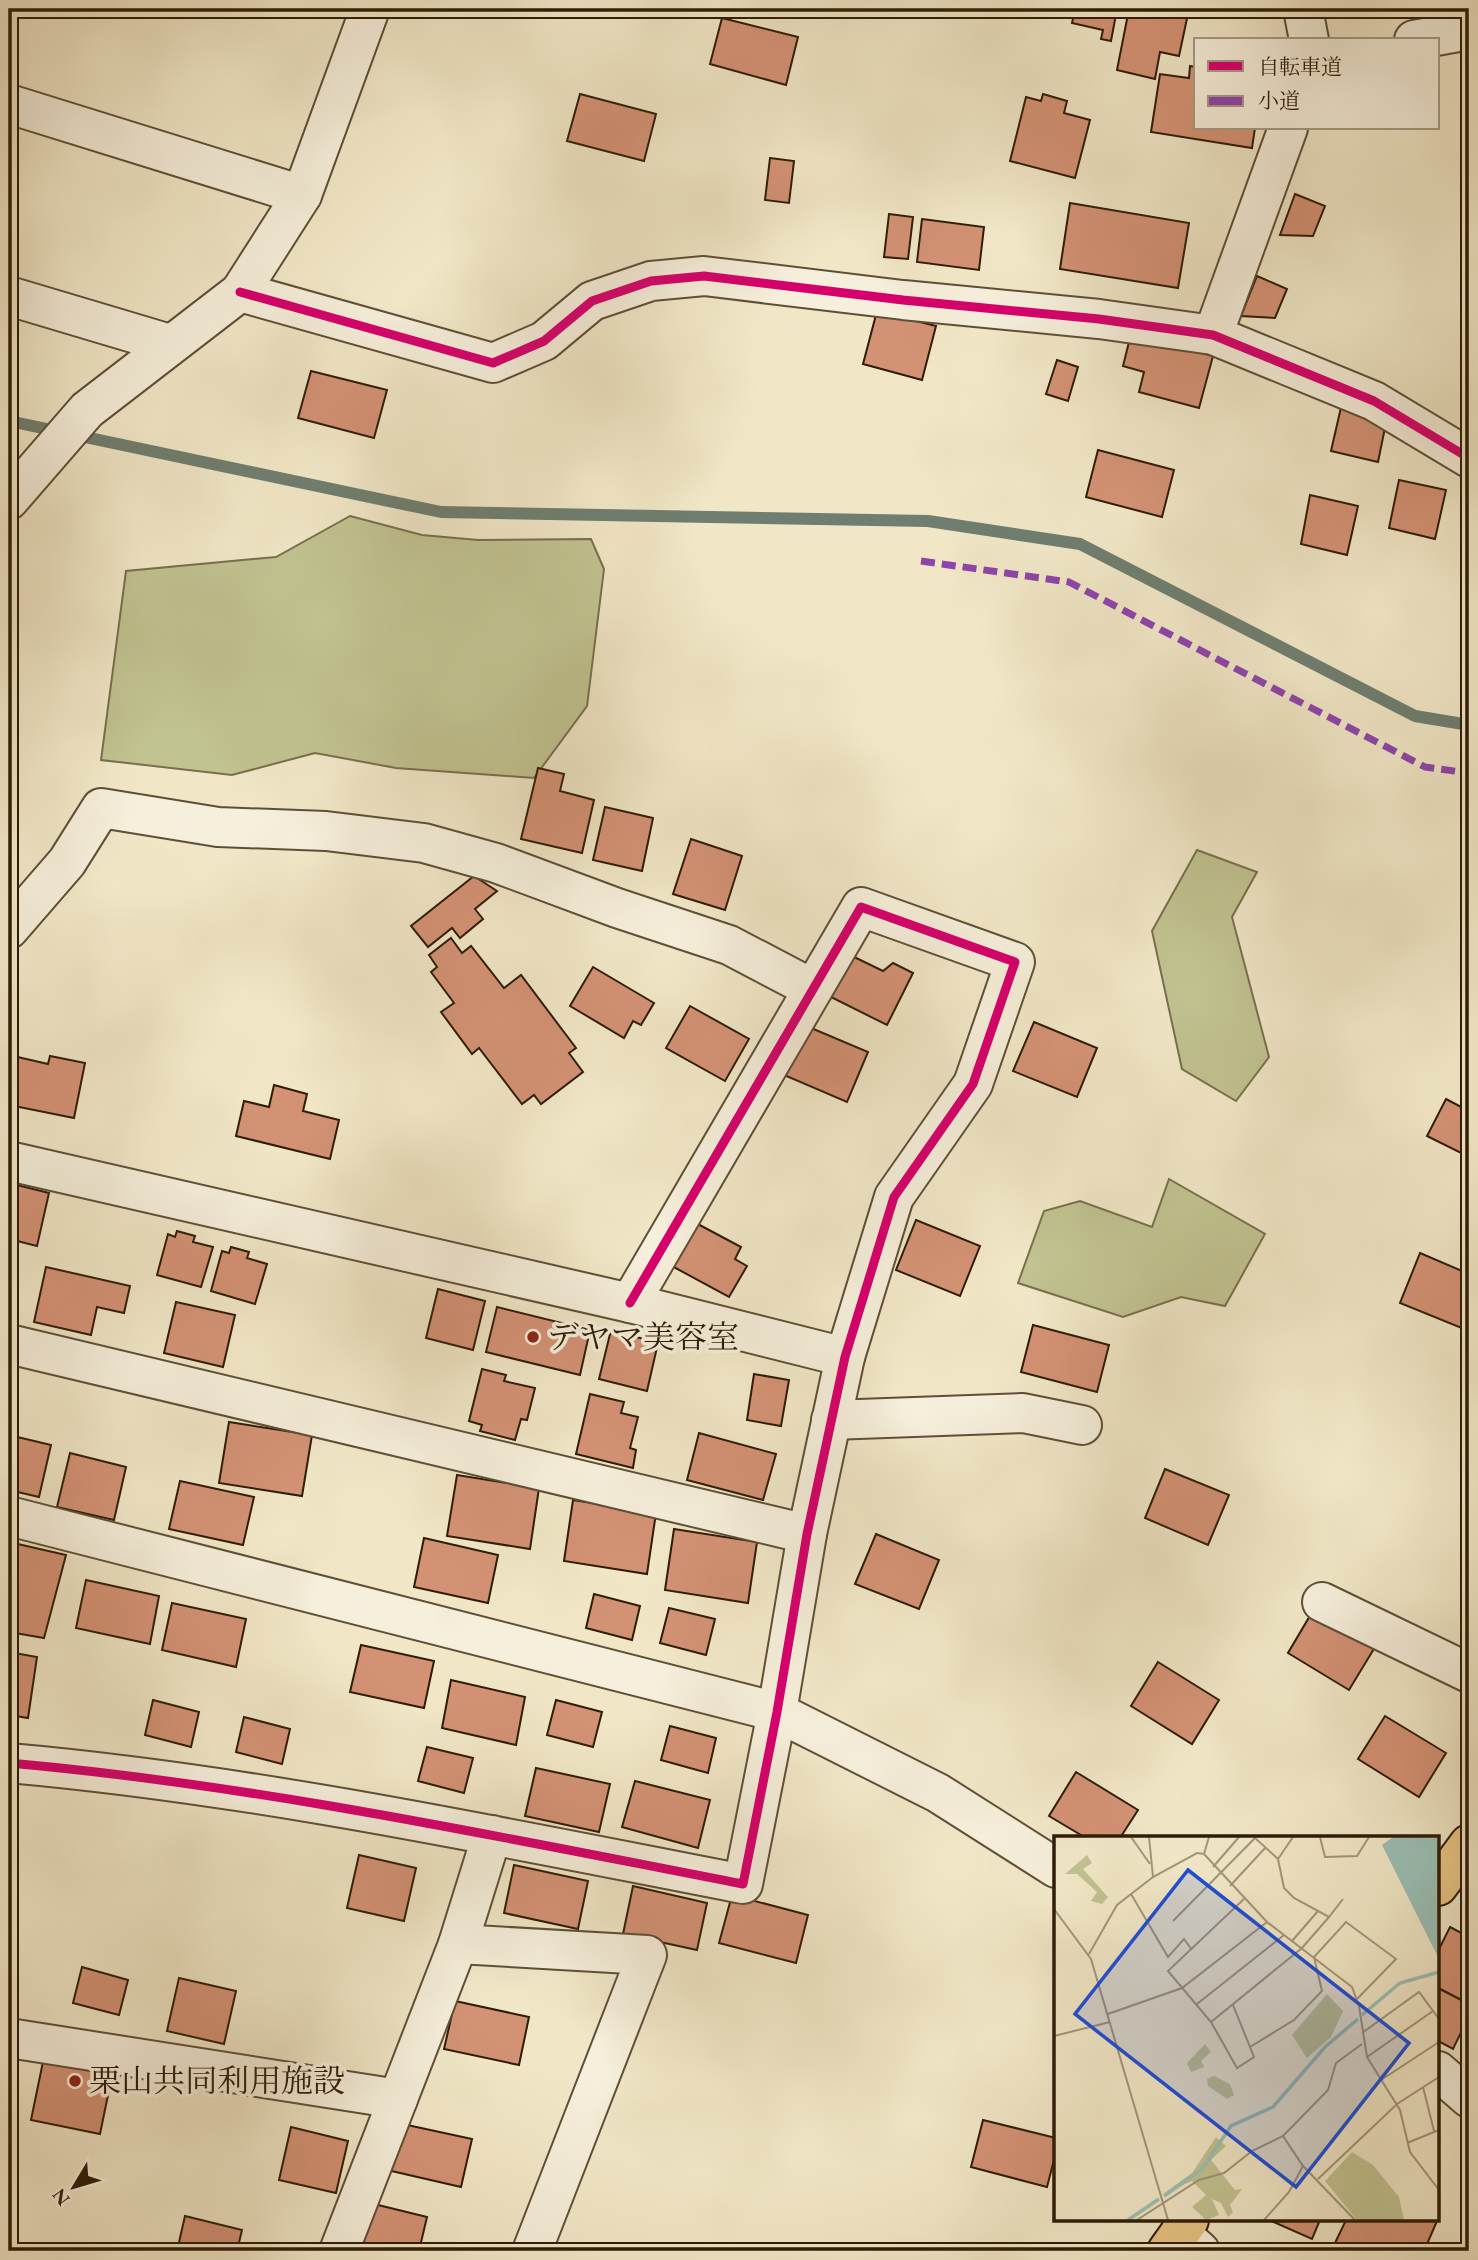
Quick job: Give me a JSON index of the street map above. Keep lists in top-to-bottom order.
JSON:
{
  "places": ["デヤマ美容室", "栗山共同利用施設"],
  "legend": ["自転車道", "小道"],
  "north": "bottom left"
}
